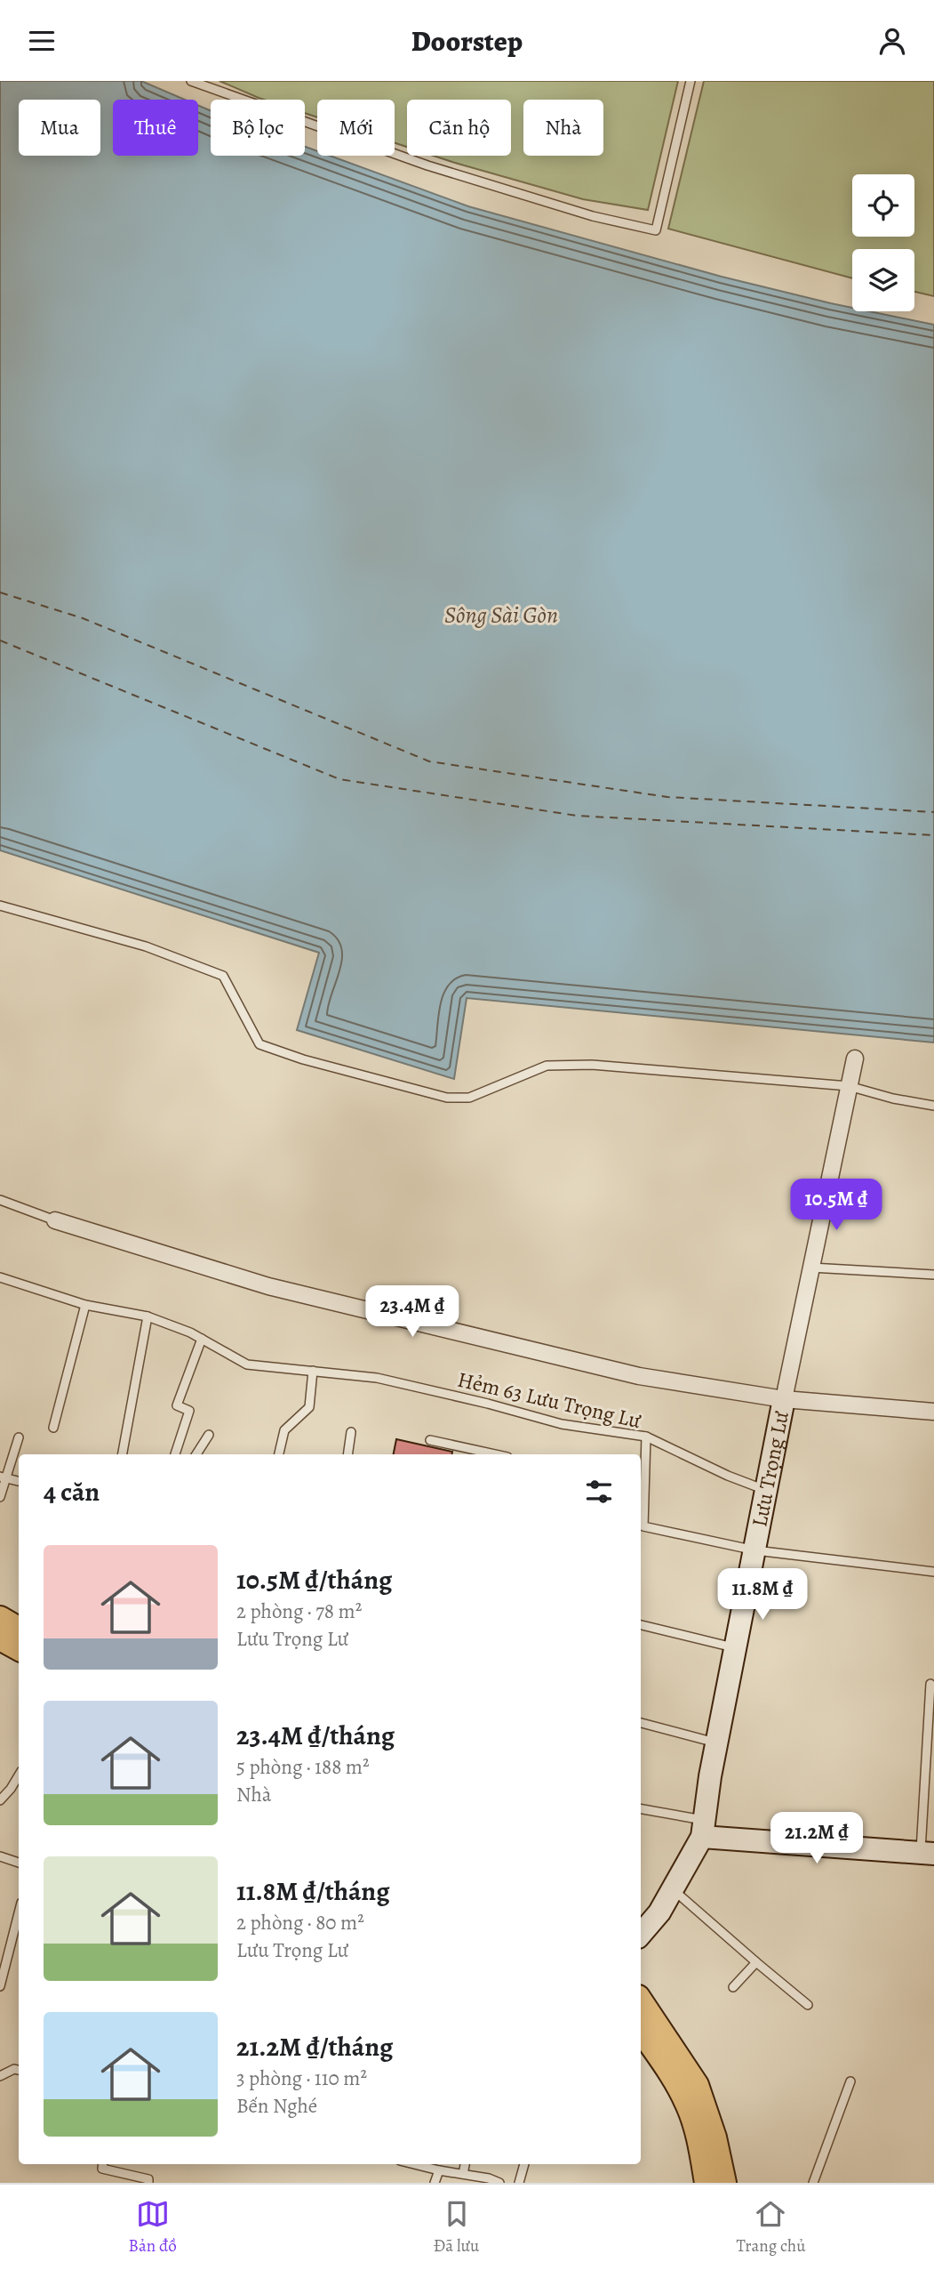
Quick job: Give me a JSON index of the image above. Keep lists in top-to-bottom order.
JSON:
{
  "streets": {
    "street": ["Lưu Trọng Lư"],
    "lane": ["Hẻm 63 Lưu Trọng Lư"]
  },
  "crossings": [
    ["Hẻm 63 Lưu Trọng Lư", "Lưu Trọng Lư"]
  ],
  "water": ["Sông Sài Gòn"],
  "page": {
    "header": "Doorstep",
    "chip": [
      "Mua",
      "Thuê",
      "Bộ lọc",
      "Mới",
      "Căn hộ",
      "Nhà"
    ],
    "price": [
      "10.5M ₫",
      "23.4M ₫",
      "11.8M ₫",
      "21.2M ₫"
    ],
    "heading": "4 căn",
    "list": [
      {
        "name": "10.5M ₫/tháng",
        "note": "2 phòng · 78 m² · Lưu Trọng Lư"
      },
      {
        "name": "23.4M ₫/tháng",
        "note": "5 phòng · 188 m² · Nhà"
      },
      {
        "name": "11.8M ₫/tháng",
        "note": "2 phòng · 80 m² · Lưu Trọng Lư"
      },
      {
        "name": "21.2M ₫/tháng",
        "note": "3 phòng · 110 m² · Bến Nghé"
      }
    ],
    "tabs": ["Bản đồ", "Đã lưu", "Trang chủ"]
  }
}
